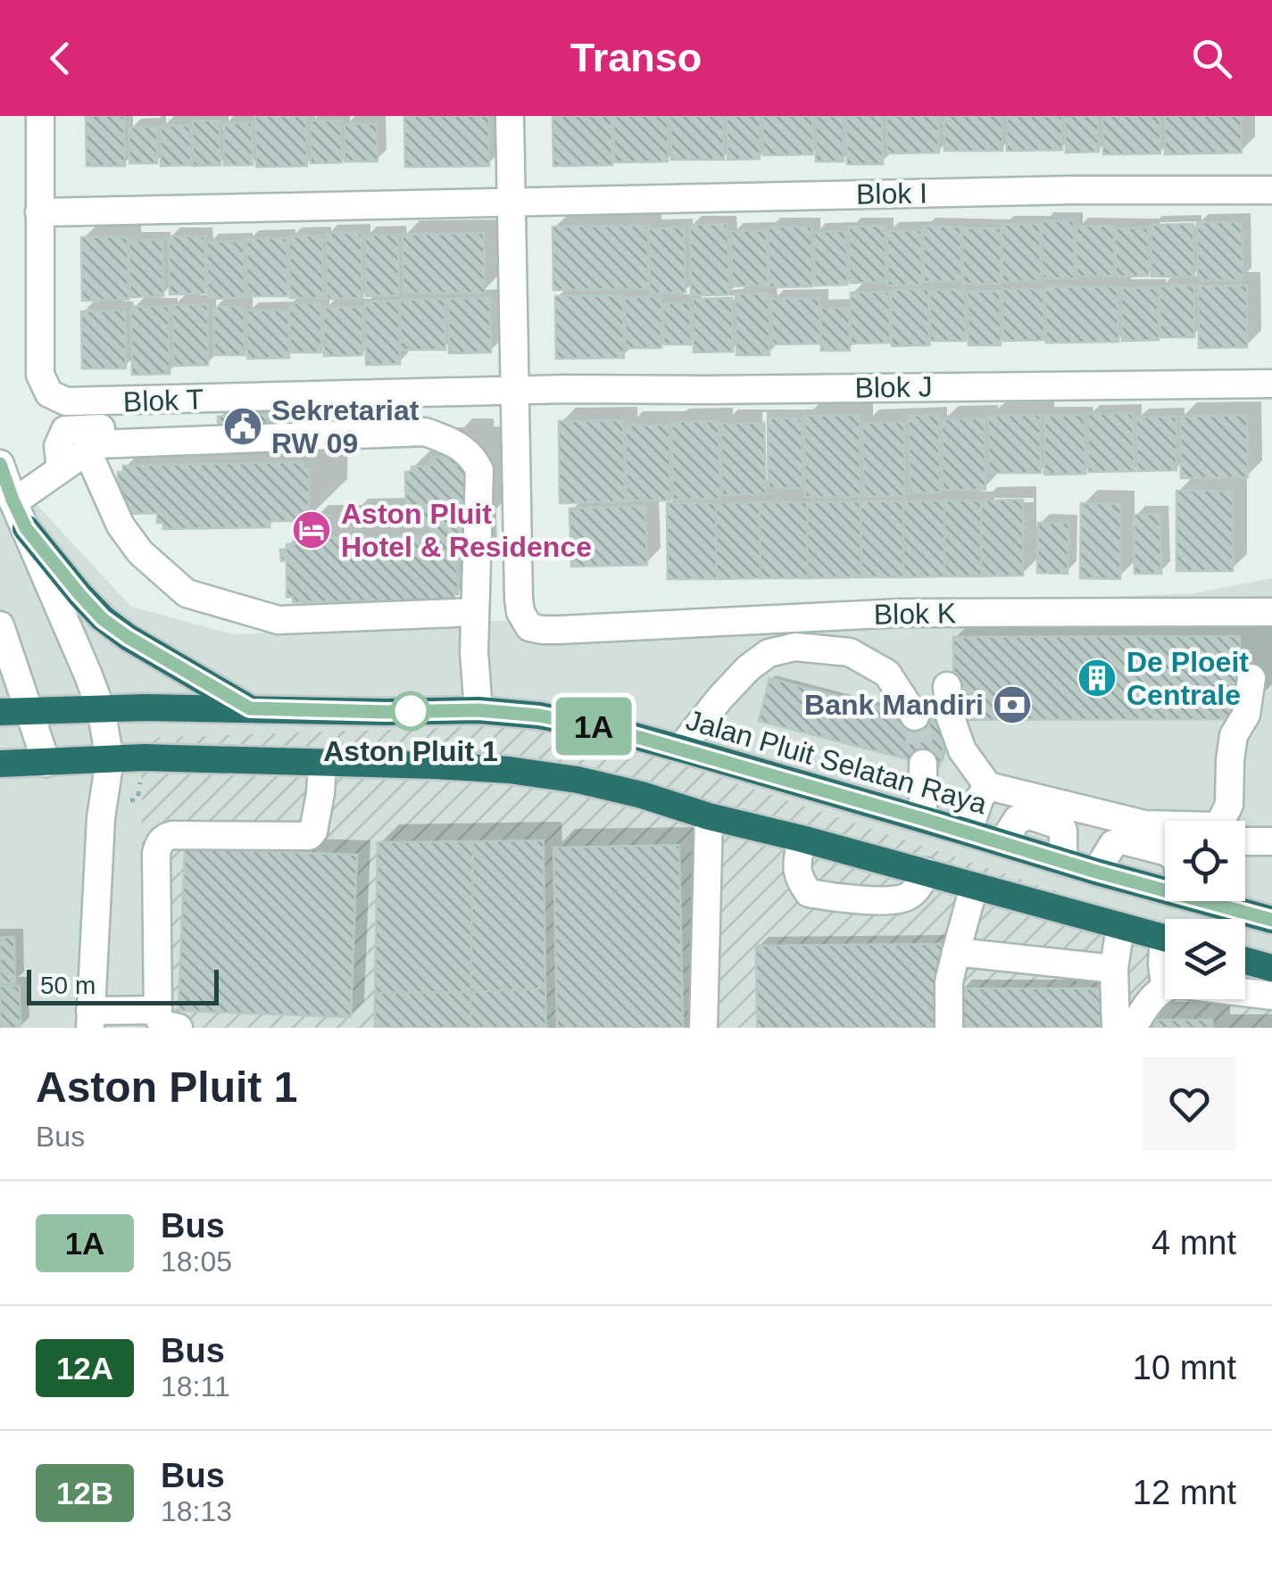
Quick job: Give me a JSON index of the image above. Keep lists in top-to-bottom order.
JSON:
{
  "streets": {
    "highway": ["Jalan Pluit Selatan Raya"],
    "street": [
      "Blok I",
      "Blok J",
      "Blok T",
      "Blok K"
    ]
  },
  "crossings": [
    ["Blok I", "Blok T"],
    ["Blok J", "Blok T"],
    ["Blok J", "Blok K"],
    ["Blok T", "Blok K"]
  ],
  "places": {
    "public building": ["Sekretariat RW 09"],
    "hotel": ["Aston Pluit Hotel & Residence"],
    "building": ["De Ploeit Centrale"],
    "bank": ["Bank Mandiri"],
    "other": ["Aston Pluit 1"]
  },
  "lines": ["bus line 1A"],
  "scale_bar": "50 m",
  "page": {
    "header": "Transo",
    "on_map": "1A",
    "scale": "50 m",
    "heading": ["Aston Pluit 1", "Bus"],
    "list": [
      {
        "mark": "1A",
        "name": "Bus",
        "note": "18:05",
        "value": "4 mnt"
      },
      {
        "mark": "12A",
        "name": "Bus",
        "note": "18:11",
        "value": "10 mnt"
      },
      {
        "mark": "12B",
        "name": "Bus",
        "note": "18:13",
        "value": "12 mnt"
      }
    ]
  }
}
